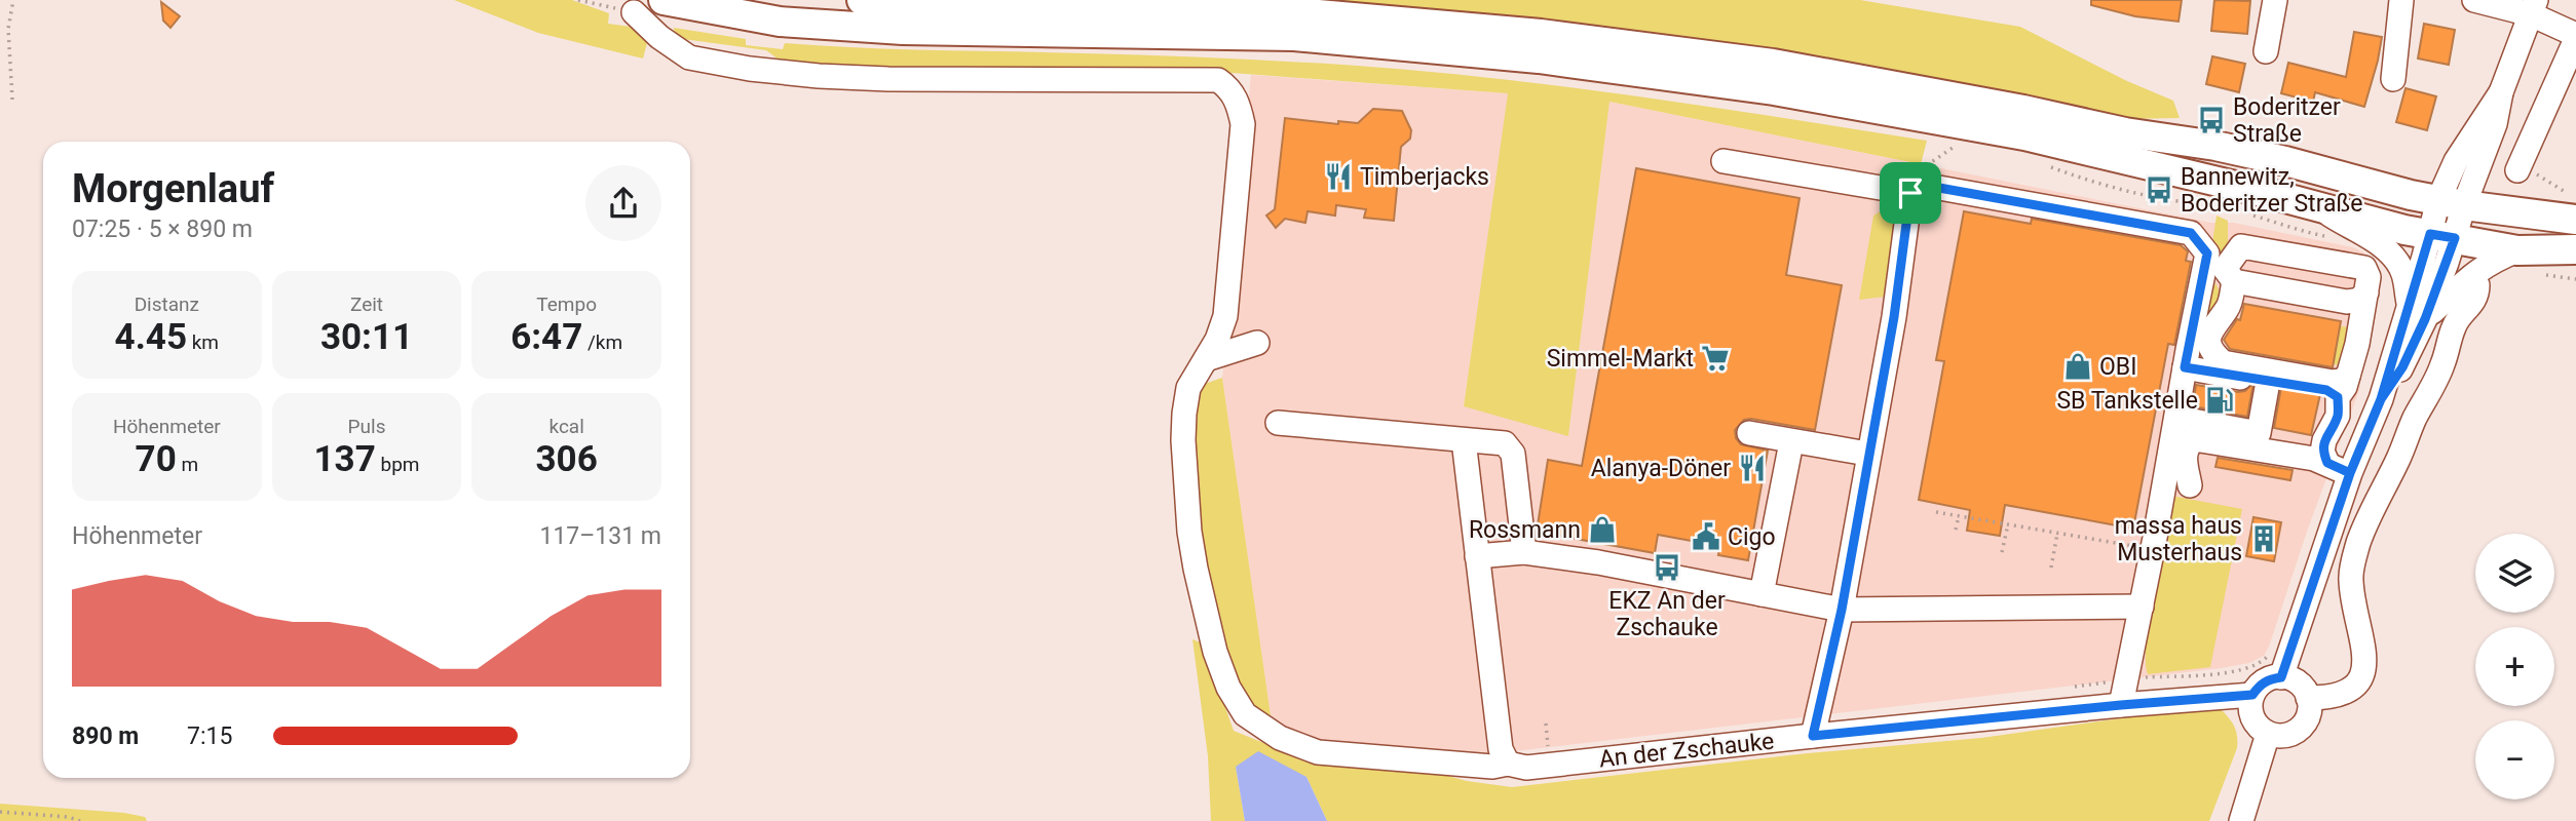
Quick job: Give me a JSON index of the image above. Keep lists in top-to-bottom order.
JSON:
{
  "streets": {
    "street": ["An der Zschauke"]
  },
  "places": {
    "bus stop": ["Boderitzer Straße", "Bannewitz, Boderitzer Straße", "EKZ An der Zschauke"],
    "restaurant": ["Timberjacks", "Alanya-Döner"],
    "supermarket": ["Simmel-Markt"],
    "shop": ["OBI", "Rossmann"],
    "fuel station": ["SB Tankstelle"],
    "public building": ["Cigo"],
    "building": ["massa haus Musterhaus"]
  },
  "page": {
    "heading": ["Morgenlauf", "07:25 · 5 × 890 m"],
    "stats": [
      ["Distanz", "4.45 km"],
      ["Zeit", "30:11"],
      ["Tempo", "6:47 /km"],
      ["Höhenmeter", "70 m"],
      ["Puls", "137 bpm"],
      ["kcal", "306"]
    ],
    "chart": ["Höhenmeter", "117–131 m"],
    "map_buttons": ["+", "−"],
    "list": [
      {
        "name": "890 m",
        "note": "7:15"
      }
    ]
  }
}
